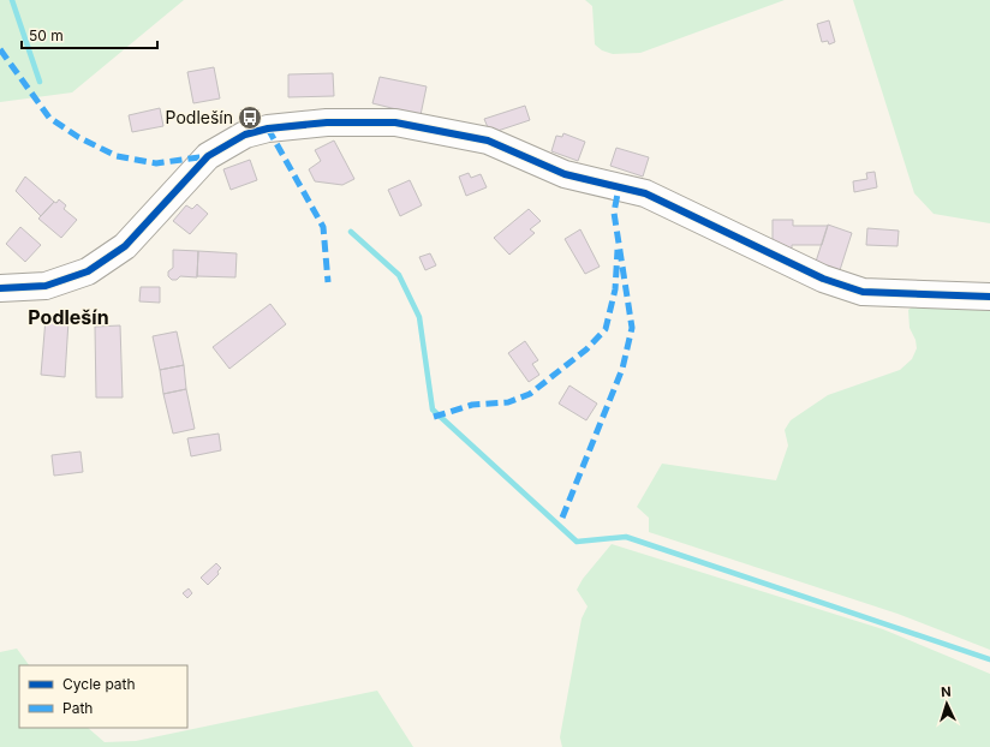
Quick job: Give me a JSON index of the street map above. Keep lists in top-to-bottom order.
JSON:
{
  "districts": ["Podlešín"],
  "places": {
    "bus stop": ["Podlešín"]
  },
  "legend": ["Cycle path", "Path"],
  "scale_bar": "50 m",
  "north": "top"
}
